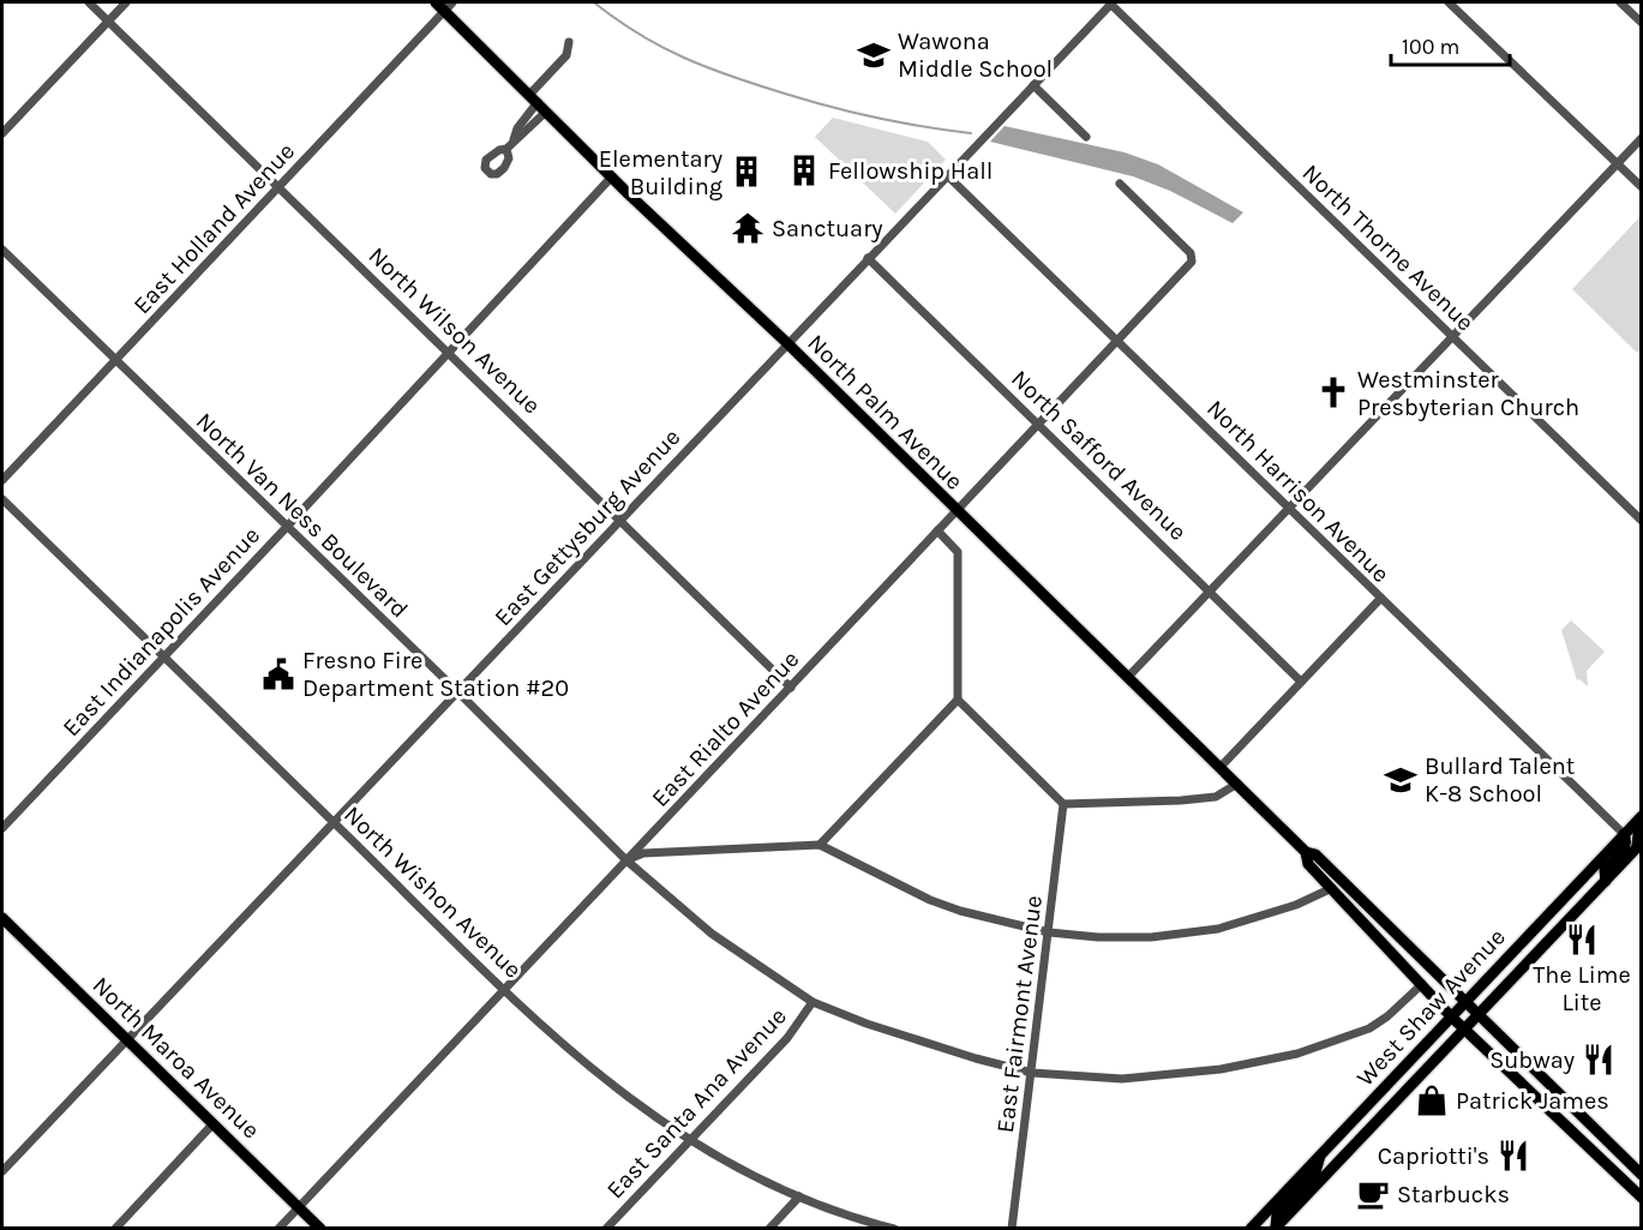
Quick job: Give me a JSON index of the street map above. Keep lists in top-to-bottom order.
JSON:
{
  "streets": {
    "main road": ["North Palm Avenue", "West Shaw Avenue", "North Maroa Avenue"],
    "street": [
      "East Holland Avenue",
      "North Thorne Avenue",
      "North Wilson Avenue",
      "North Safford Avenue",
      "North Harrison Avenue",
      "North Van Ness Boulevard",
      "East Gettysburg Avenue",
      "East Indianapolis Avenue",
      "East Rialto Avenue",
      "North Wishon Avenue",
      "East Fairmont Avenue",
      "East Santa Ana Avenue"
    ]
  },
  "crossings": [
    ["East Holland Avenue", "North Wilson Avenue"],
    ["East Holland Avenue", "North Palm Avenue"],
    ["East Holland Avenue", "North Van Ness Boulevard"],
    ["North Thorne Avenue", "East Gettysburg Avenue"],
    ["North Wilson Avenue", "East Gettysburg Avenue"],
    ["North Wilson Avenue", "East Indianapolis Avenue"],
    ["North Wilson Avenue", "East Rialto Avenue"],
    ["North Palm Avenue", "North Van Ness Boulevard"],
    ["North Palm Avenue", "East Gettysburg Avenue"],
    ["North Palm Avenue", "East Indianapolis Avenue"],
    ["North Palm Avenue", "East Rialto Avenue"],
    ["North Palm Avenue", "West Shaw Avenue"],
    ["North Safford Avenue", "East Gettysburg Avenue"],
    ["North Safford Avenue", "East Rialto Avenue"],
    ["North Harrison Avenue", "East Gettysburg Avenue"],
    ["North Harrison Avenue", "East Rialto Avenue"],
    ["North Harrison Avenue", "West Shaw Avenue"],
    ["North Van Ness Boulevard", "East Gettysburg Avenue"],
    ["North Van Ness Boulevard", "East Indianapolis Avenue"],
    ["North Van Ness Boulevard", "East Rialto Avenue"],
    ["North Van Ness Boulevard", "East Fairmont Avenue"],
    ["North Van Ness Boulevard", "East Santa Ana Avenue"],
    ["East Gettysburg Avenue", "North Wishon Avenue"],
    ["East Gettysburg Avenue", "North Maroa Avenue"],
    ["East Indianapolis Avenue", "North Wishon Avenue"],
    ["East Rialto Avenue", "North Wishon Avenue"],
    ["East Rialto Avenue", "North Maroa Avenue"],
    ["North Wishon Avenue", "East Santa Ana Avenue"]
  ],
  "places": {
    "school or university": ["Wawona Middle School", "Bullard Talent K-8 School"],
    "building": ["Fellowship Hall", "Elementary Building"],
    "temple": ["Sanctuary"],
    "church": ["Westminster Presbyterian Church"],
    "public building": ["Fresno Fire Department Station #20"],
    "restaurant": ["The Lime Lite", "Subway", "Capriotti's"],
    "shop": ["Patrick James"],
    "cafe": ["Starbucks"]
  },
  "scale_bar": "100 m"
}
